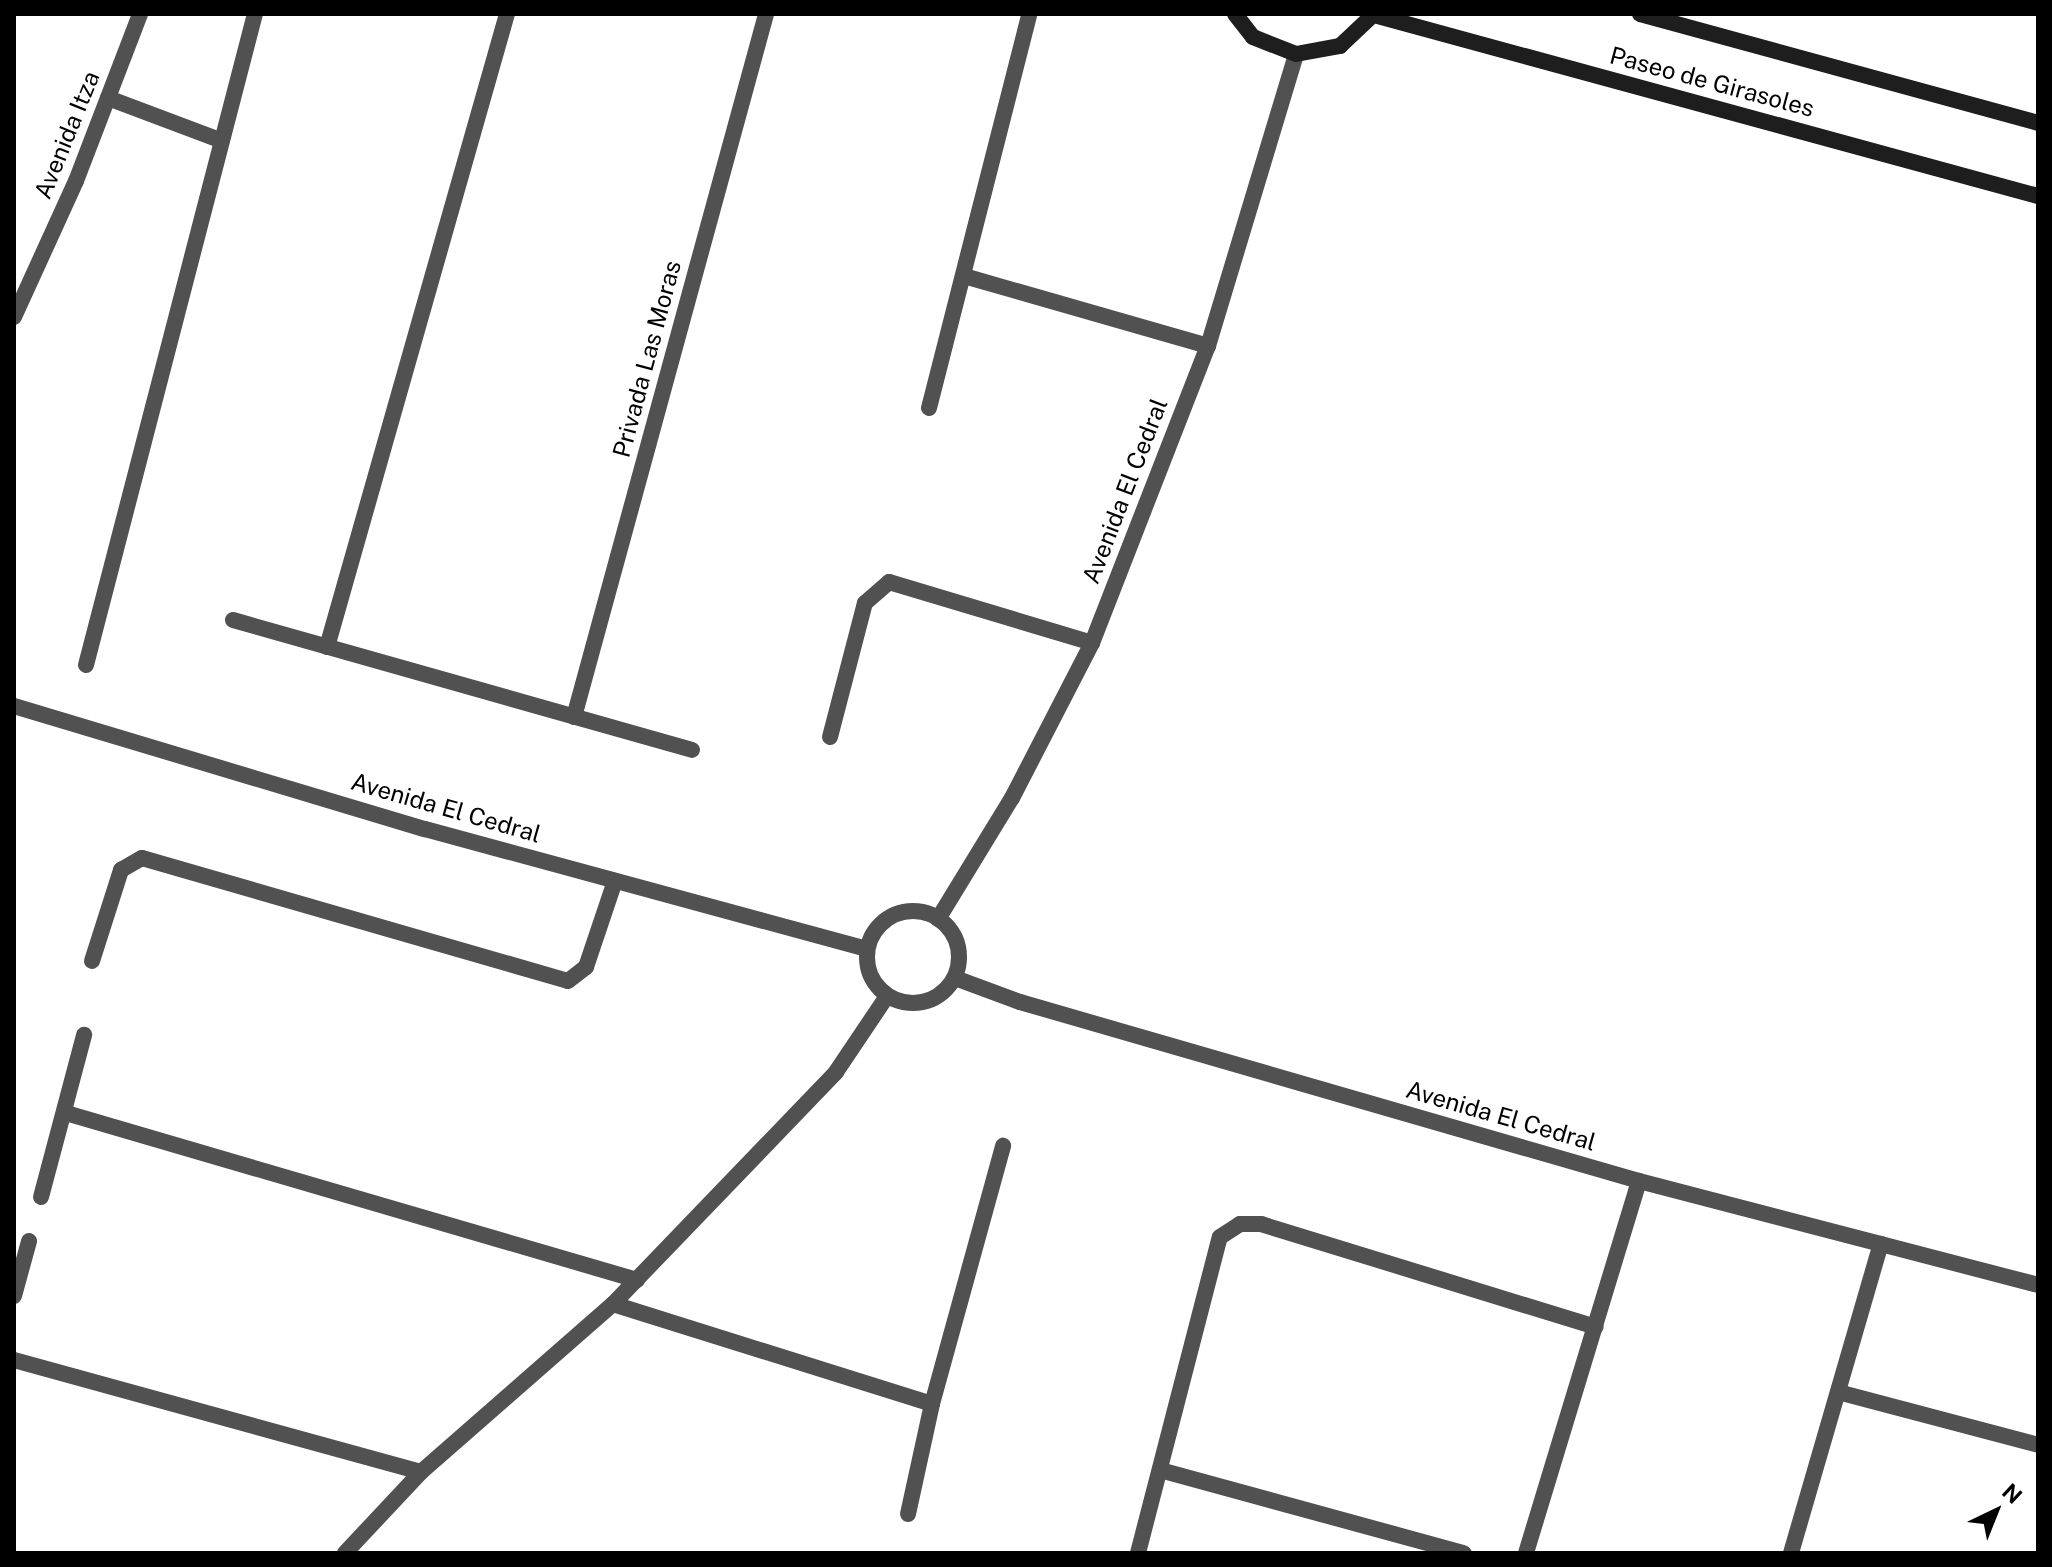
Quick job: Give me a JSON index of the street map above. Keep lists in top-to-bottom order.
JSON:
{
  "streets": {
    "main road": ["Paseo de Girasoles"],
    "street": ["Avenida Itza", "Privada Las Moras", "Avenida El Cedral"]
  },
  "north": "top right"
}
